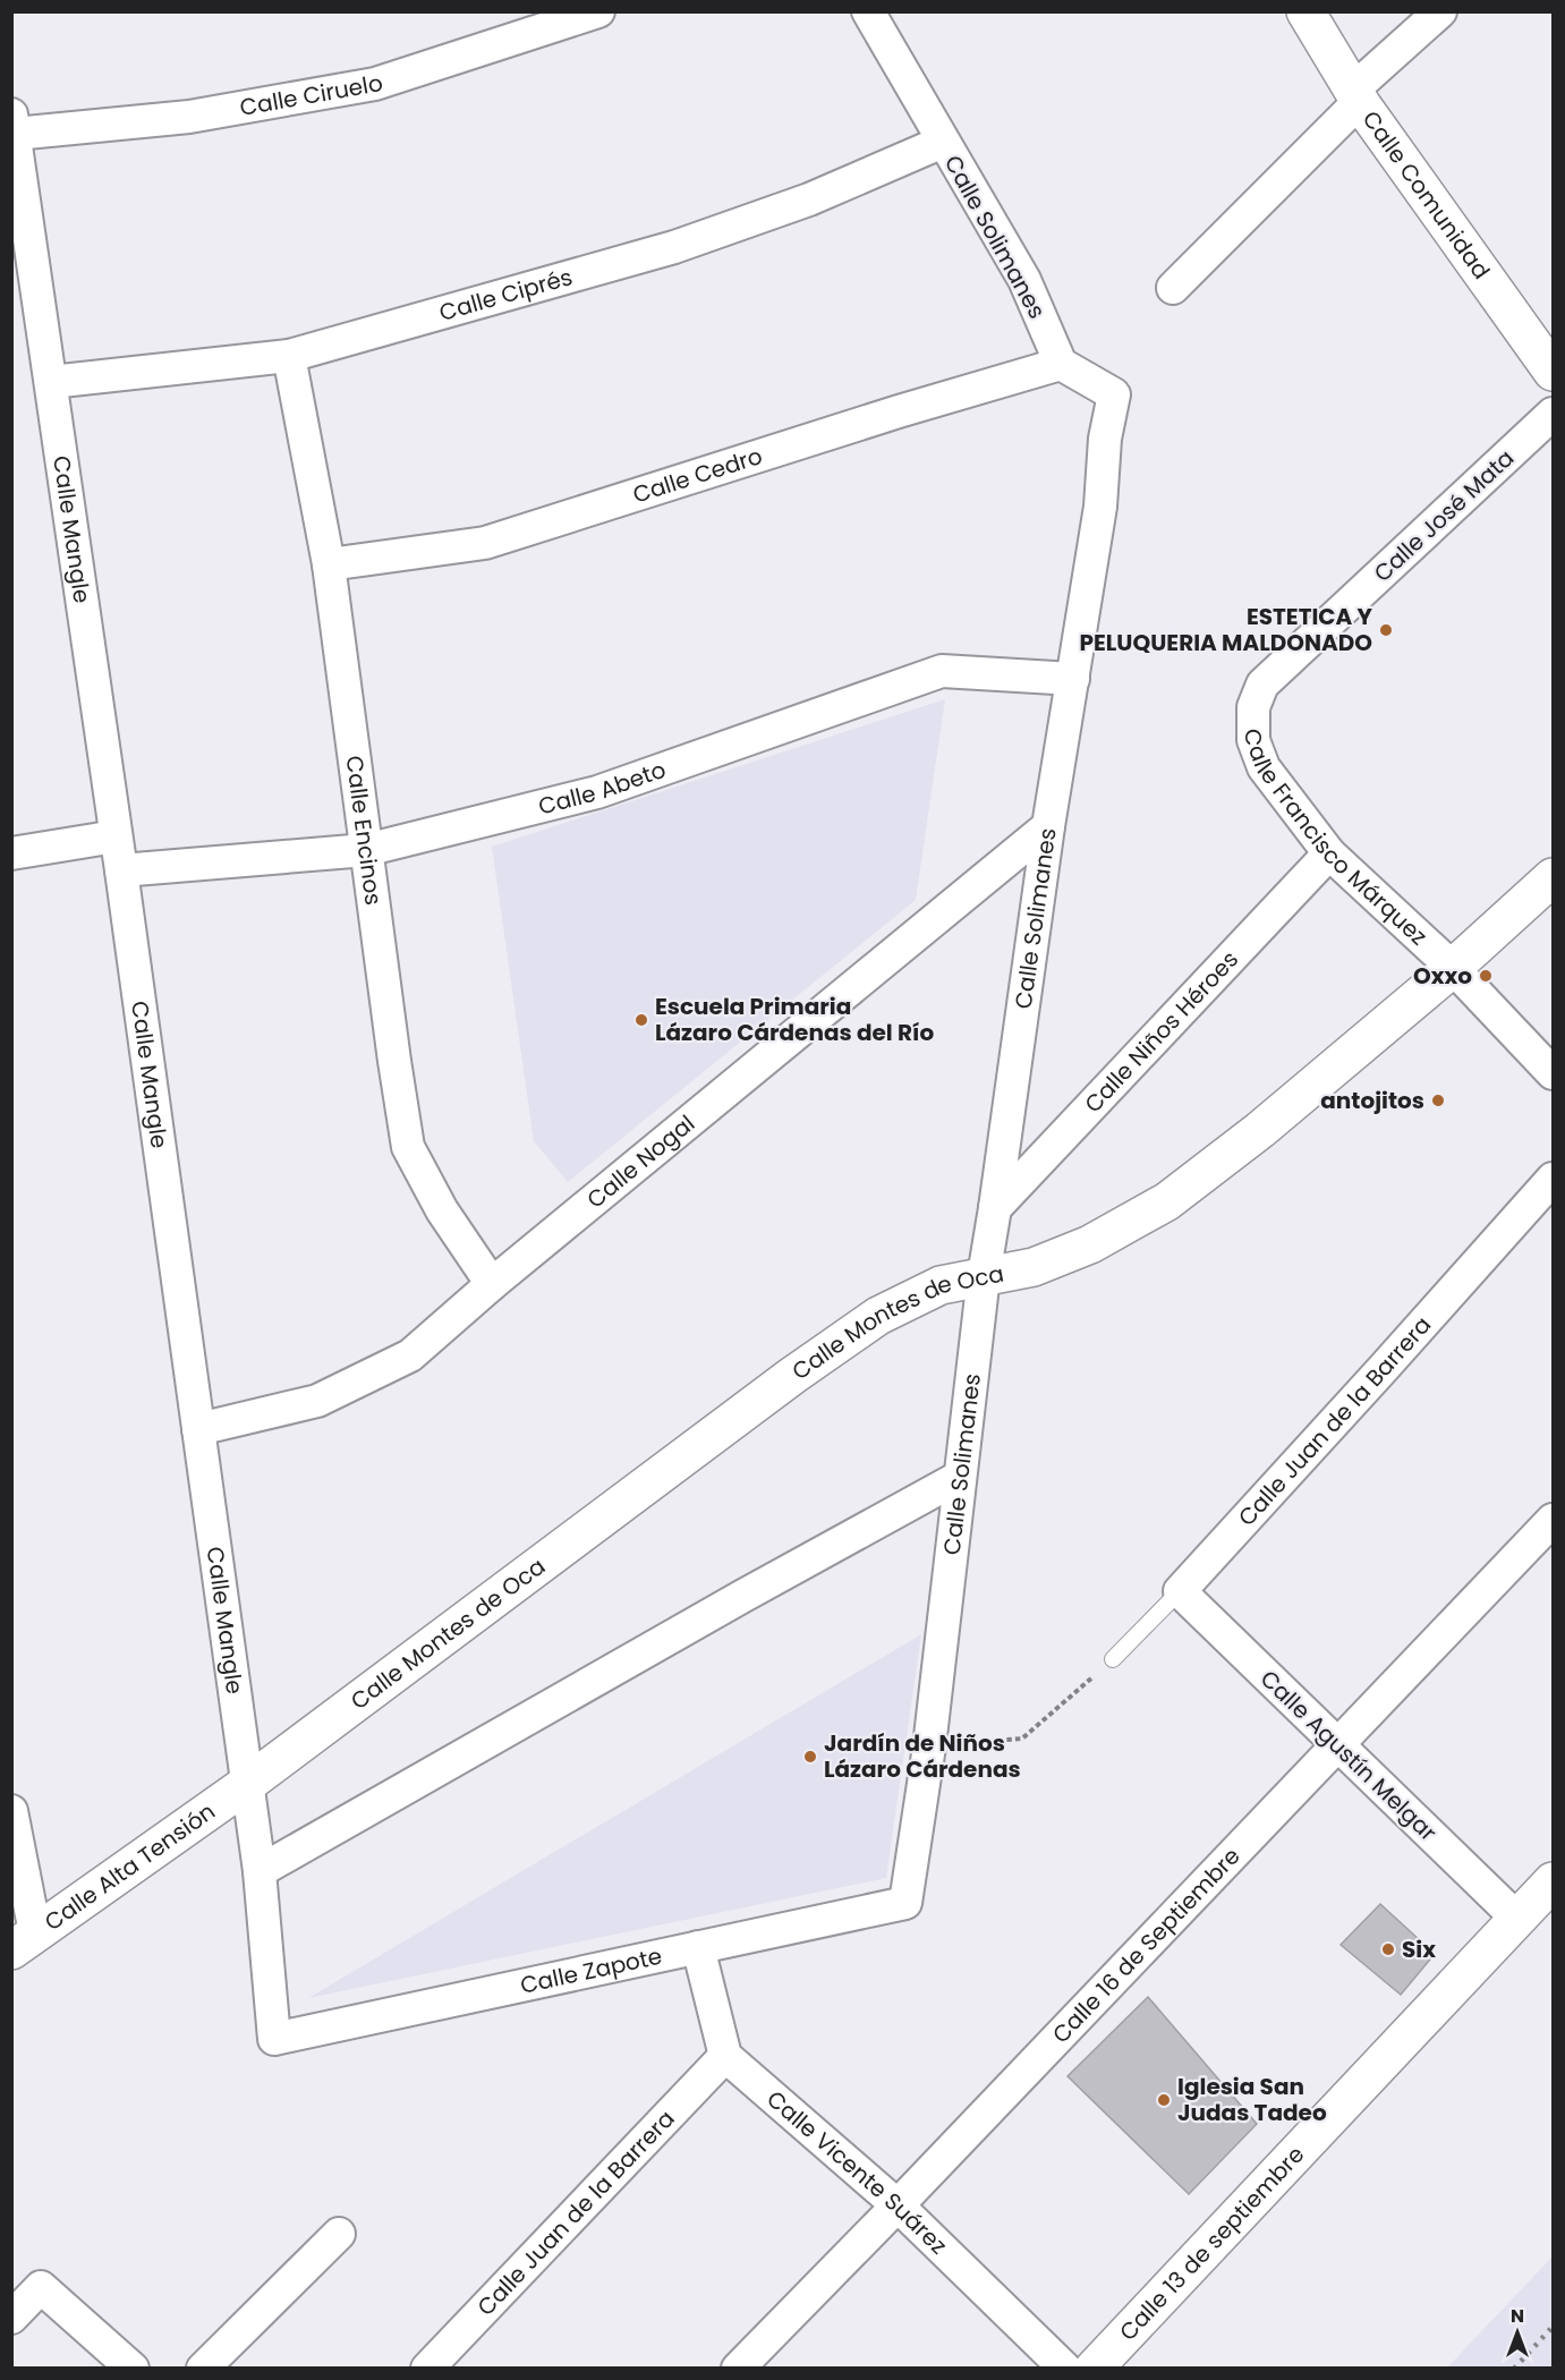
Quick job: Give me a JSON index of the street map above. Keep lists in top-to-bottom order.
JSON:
{
  "streets": {
    "main road": [
      "Calle Comunidad",
      "Calle Montes de Oca",
      "Calle Alta Tensión",
      "Calle 13 de septiembre"
    ],
    "street": [
      "Calle Ciruelo",
      "Calle Solimanes",
      "Calle Ciprés",
      "Calle Cedro",
      "Calle José Mata",
      "Calle Mangle",
      "Calle Abeto",
      "Calle Encinos",
      "Calle Francisco Márquez",
      "Calle Niños Héroes",
      "Calle Nogal",
      "Calle Juan de la Barrera",
      "Calle Agustín Melgar",
      "Calle 16 de Septiembre",
      "Calle Zapote",
      "Calle Vicente Suárez"
    ]
  },
  "crossings": [
    ["Calle Ciruelo", "Calle Mangle"],
    ["Calle Solimanes", "Calle Ciprés"],
    ["Calle Solimanes", "Calle Cedro"],
    ["Calle Solimanes", "Calle Abeto"],
    ["Calle Solimanes", "Calle Niños Héroes"],
    ["Calle Solimanes", "Calle Nogal"],
    ["Calle Solimanes", "Calle Montes de Oca"],
    ["Calle Solimanes", "Calle Zapote"],
    ["Calle Ciprés", "Calle Mangle"],
    ["Calle Ciprés", "Calle Encinos"],
    ["Calle Cedro", "Calle Encinos"],
    ["Calle José Mata", "Calle Francisco Márquez"],
    ["Calle Mangle", "Calle Abeto"],
    ["Calle Mangle", "Calle Nogal"],
    ["Calle Mangle", "Calle Montes de Oca"],
    ["Calle Mangle", "Calle Alta Tensión"],
    ["Calle Mangle", "Calle Zapote"],
    ["Calle Abeto", "Calle Encinos"],
    ["Calle Encinos", "Calle Nogal"],
    ["Calle Francisco Márquez", "Calle Niños Héroes"],
    ["Calle Francisco Márquez", "Calle Montes de Oca"],
    ["Calle Montes de Oca", "Calle Alta Tensión"],
    ["Calle Juan de la Barrera", "Calle Agustín Melgar"],
    ["Calle Juan de la Barrera", "Calle Vicente Suárez"],
    ["Calle Agustín Melgar", "Calle 16 de Septiembre"],
    ["Calle Agustín Melgar", "Calle 13 de septiembre"],
    ["Calle 16 de Septiembre", "Calle Vicente Suárez"]
  ],
  "places": [
    "ESTETICA Y PELUQUERIA MALDONADO",
    "Oxxo",
    "Escuela Primaria Lázaro Cárdenas del Río",
    "antojitos",
    "Jardín de Niños Lázaro Cárdenas",
    "Six",
    "Iglesia San Judas Tadeo"
  ],
  "north": "top"
}
